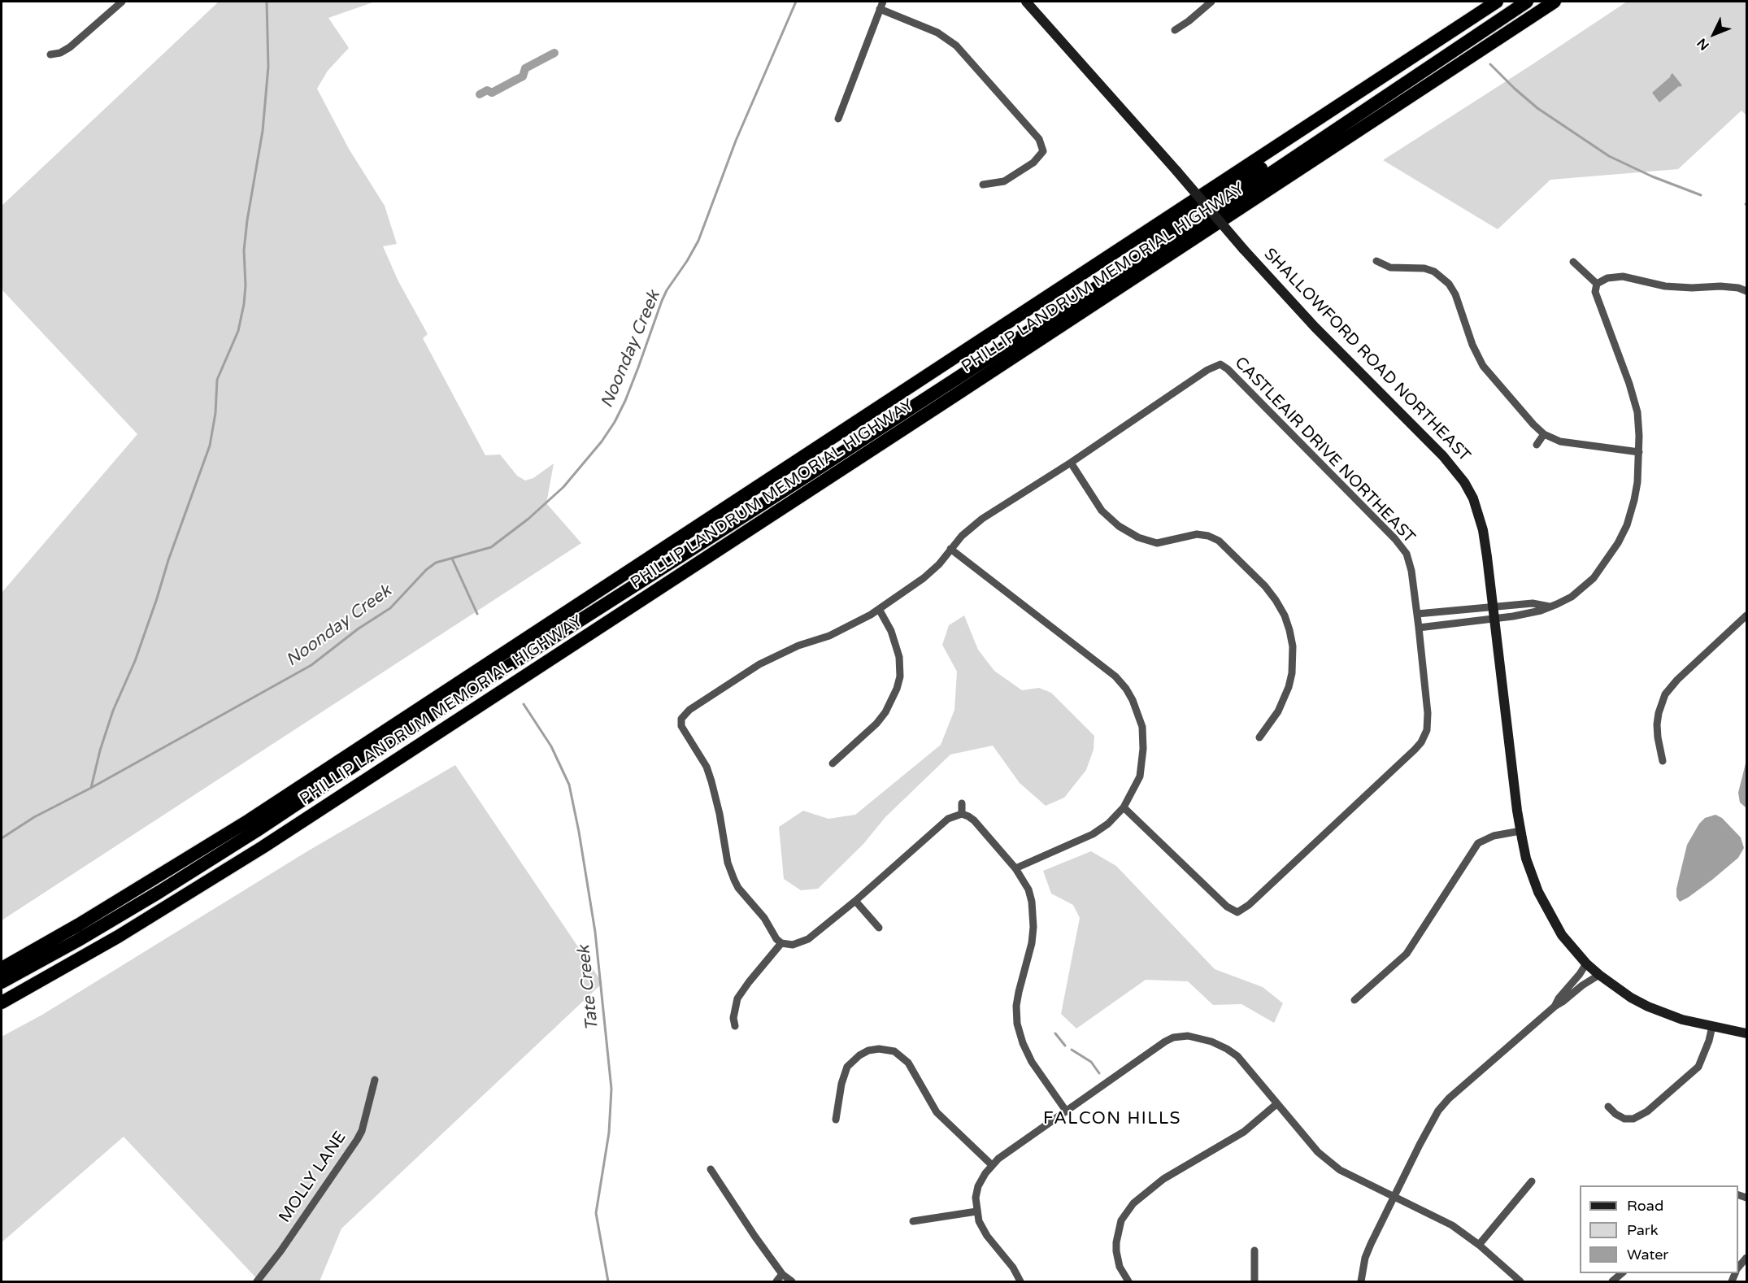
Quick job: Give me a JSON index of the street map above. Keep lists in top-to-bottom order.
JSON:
{
  "streets": {
    "highway": ["PHILLIP LANDRUM MEMORIAL HIGHWAY"],
    "street": ["SHALLOWFORD ROAD NORTHEAST", "CASTLEAIR DRIVE NORTHEAST", "MOLLY LANE"]
  },
  "districts": ["FALCON HILLS"],
  "water": ["Noonday Creek", "Tate Creek"],
  "legend": ["Road", "Park", "Water"],
  "north": "bottom left"
}
